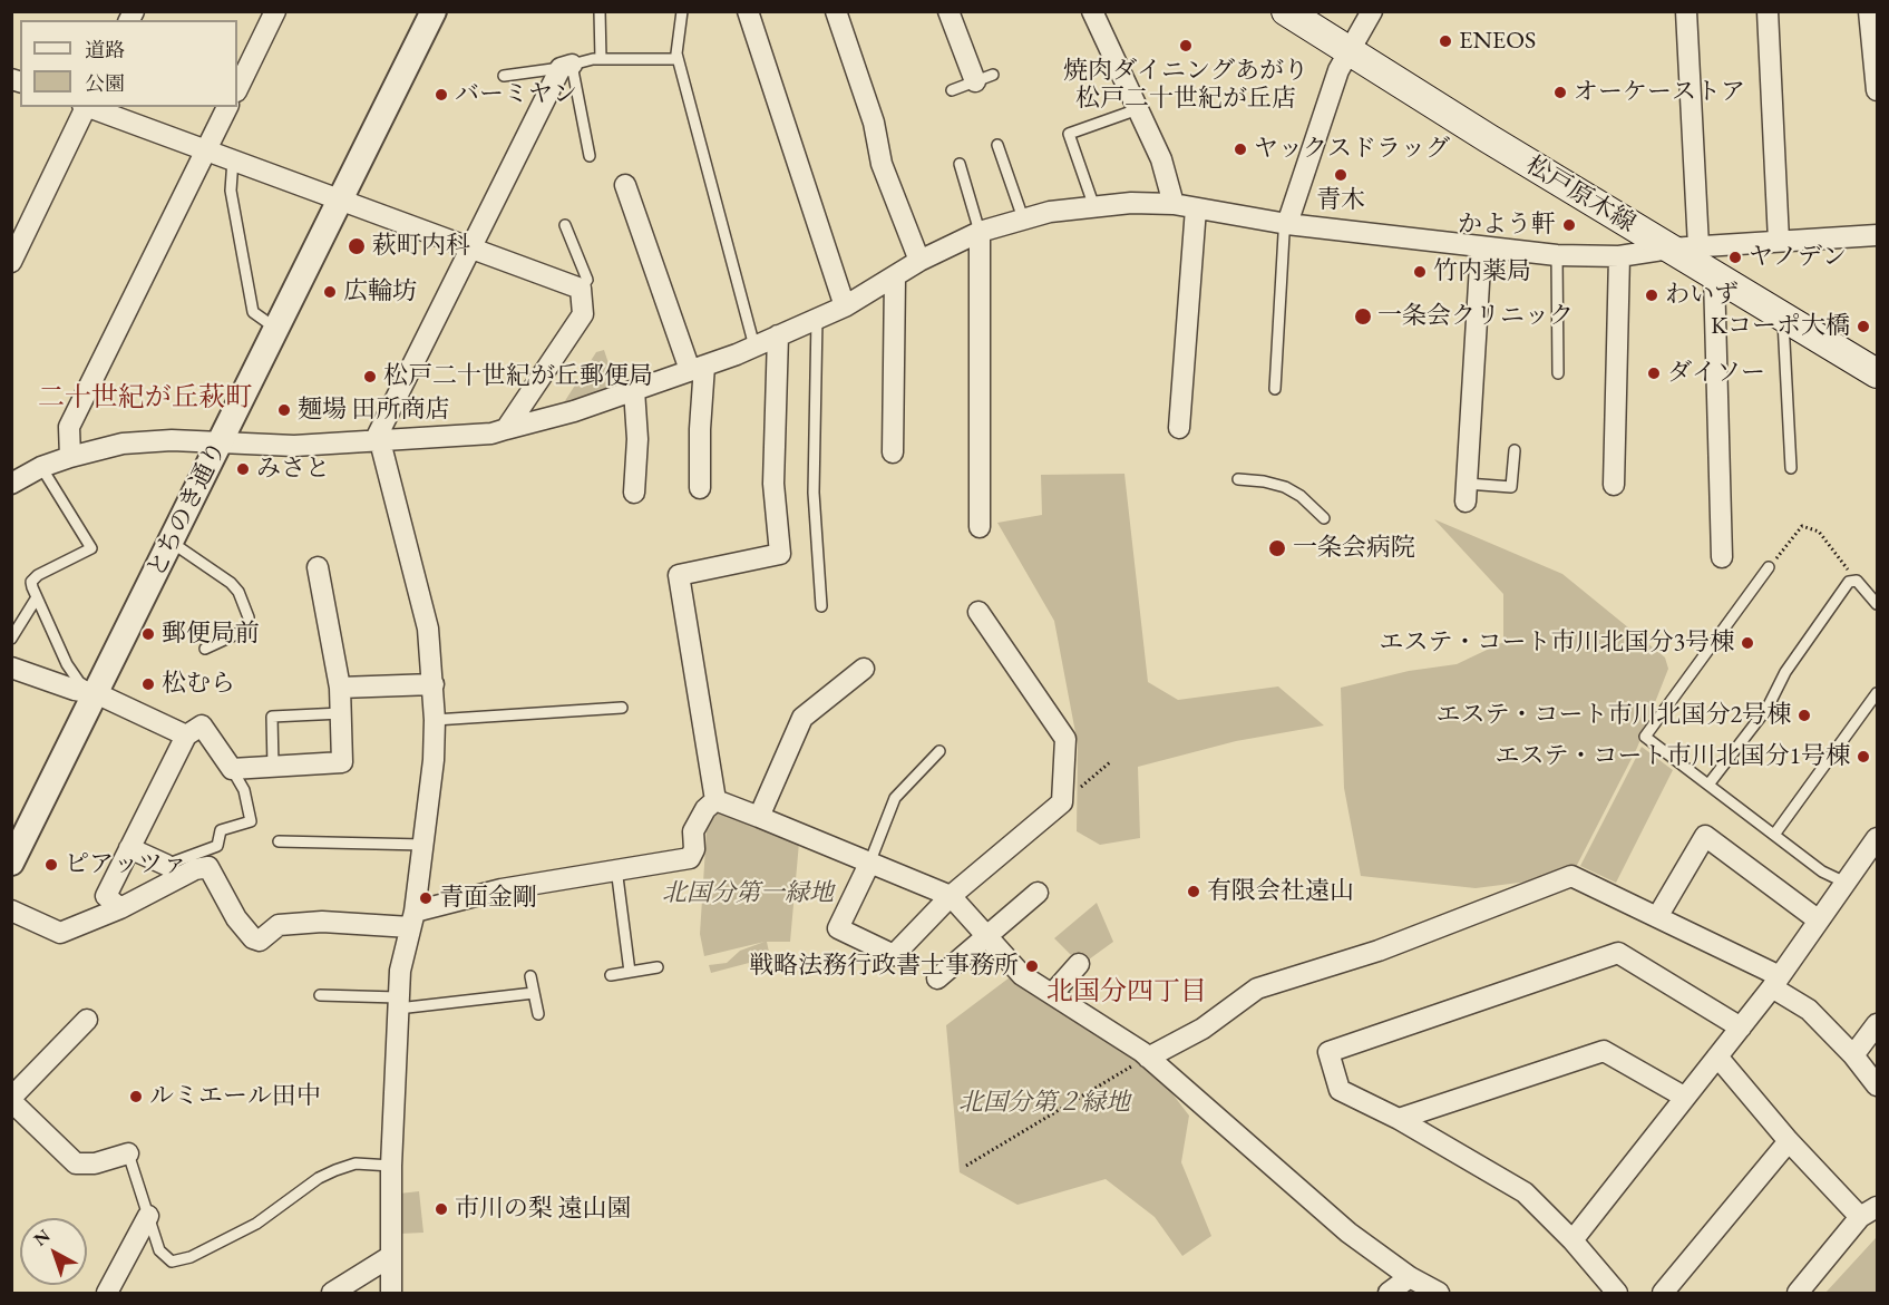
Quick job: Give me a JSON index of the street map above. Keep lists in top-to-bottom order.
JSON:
{
  "streets": {
    "main road": ["松戸原木線"],
    "street": ["とちのき通り"]
  },
  "districts": ["二十世紀が丘萩町", "北国分四丁目"],
  "parks": ["北国分第一緑地", "北国分第２緑地"],
  "places": [
    "ENEOS",
    "焼肉ダイニングあがり 松戸二十世紀が丘店",
    "オーケーストア",
    "バーミヤン",
    "ヤックスドラッグ",
    "青木",
    "かよう軒",
    "萩町内科",
    "ヤノデン",
    "竹内薬局",
    "広輪坊",
    "わいず",
    "一条会クリニック",
    "Kコーポ大橋",
    "ダイソー",
    "松戸二十世紀が丘郵便局",
    "麺場 田所商店",
    "みさと",
    "一条会病院",
    "郵便局前",
    "エステ・コート市川北国分3号棟",
    "松むら",
    "エステ・コート市川北国分2号棟",
    "エステ・コート市川北国分1号棟",
    "ピアッツァ",
    "有限会社遠山",
    "青面金剛",
    "戦略法務行政書士事務所",
    "ルミエール田中",
    "市川の梨 遠山園"
  ],
  "legend": ["道路", "公園"],
  "north": "top left"
}
